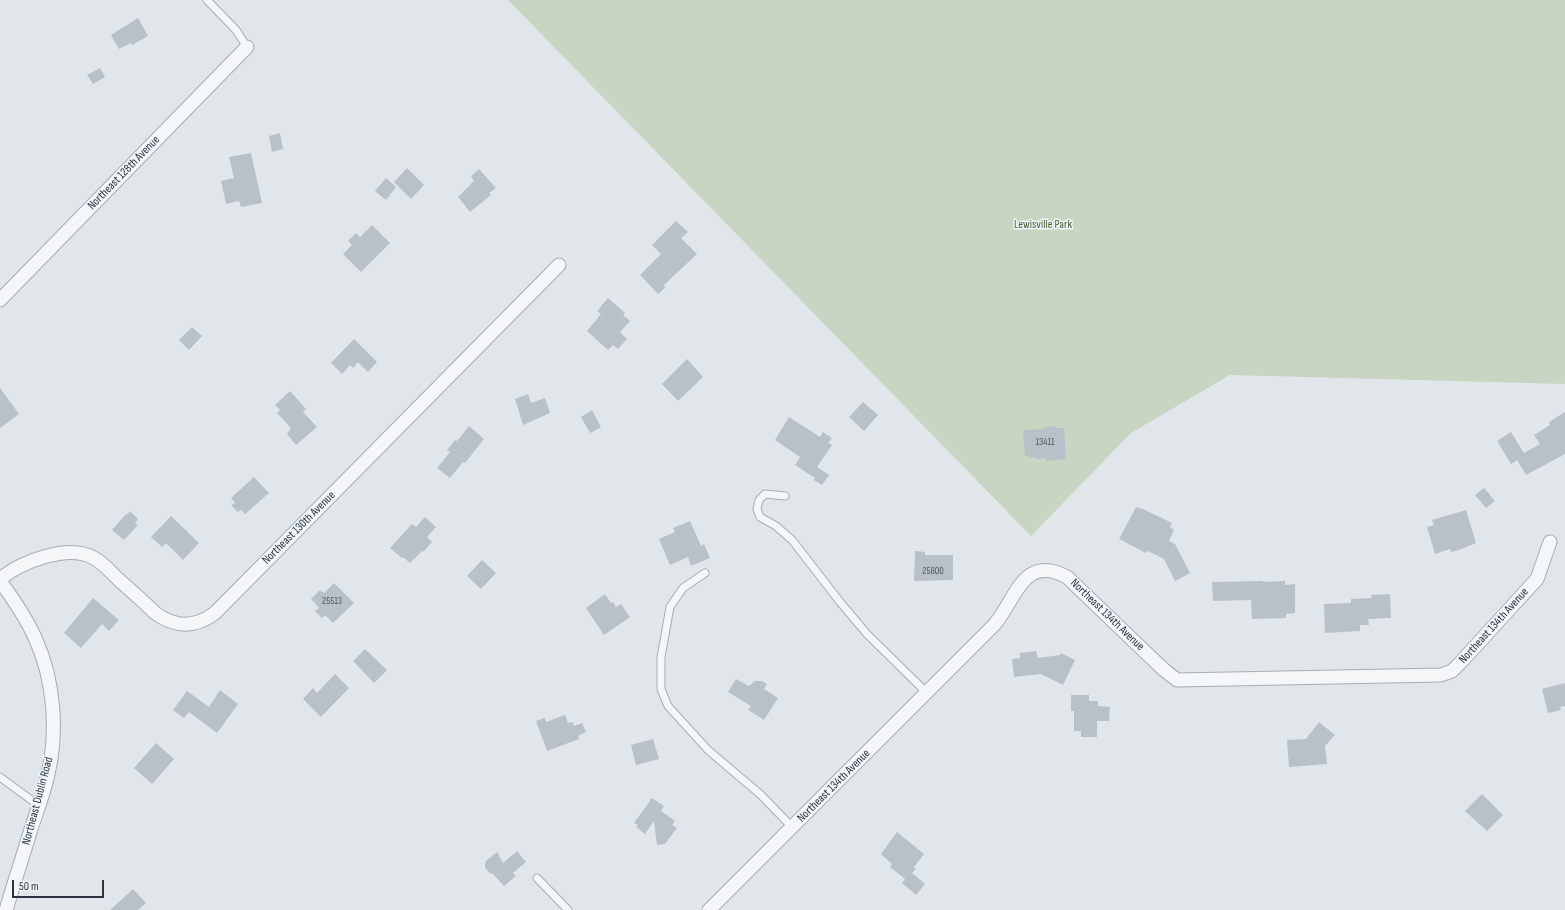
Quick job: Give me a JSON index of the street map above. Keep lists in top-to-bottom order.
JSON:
{
  "streets": {
    "street": [
      "Northeast 128th Avenue",
      "Northeast 130th Avenue",
      "Northeast 134th Avenue",
      "Northeast Dublin Road"
    ]
  },
  "crossings": [
    ["Northeast 130th Avenue", "Northeast Dublin Road"]
  ],
  "parks": ["Lewisville Park"],
  "house_numbers": ["13411", "25800", "25513"],
  "scale_bar": "50 m"
}
